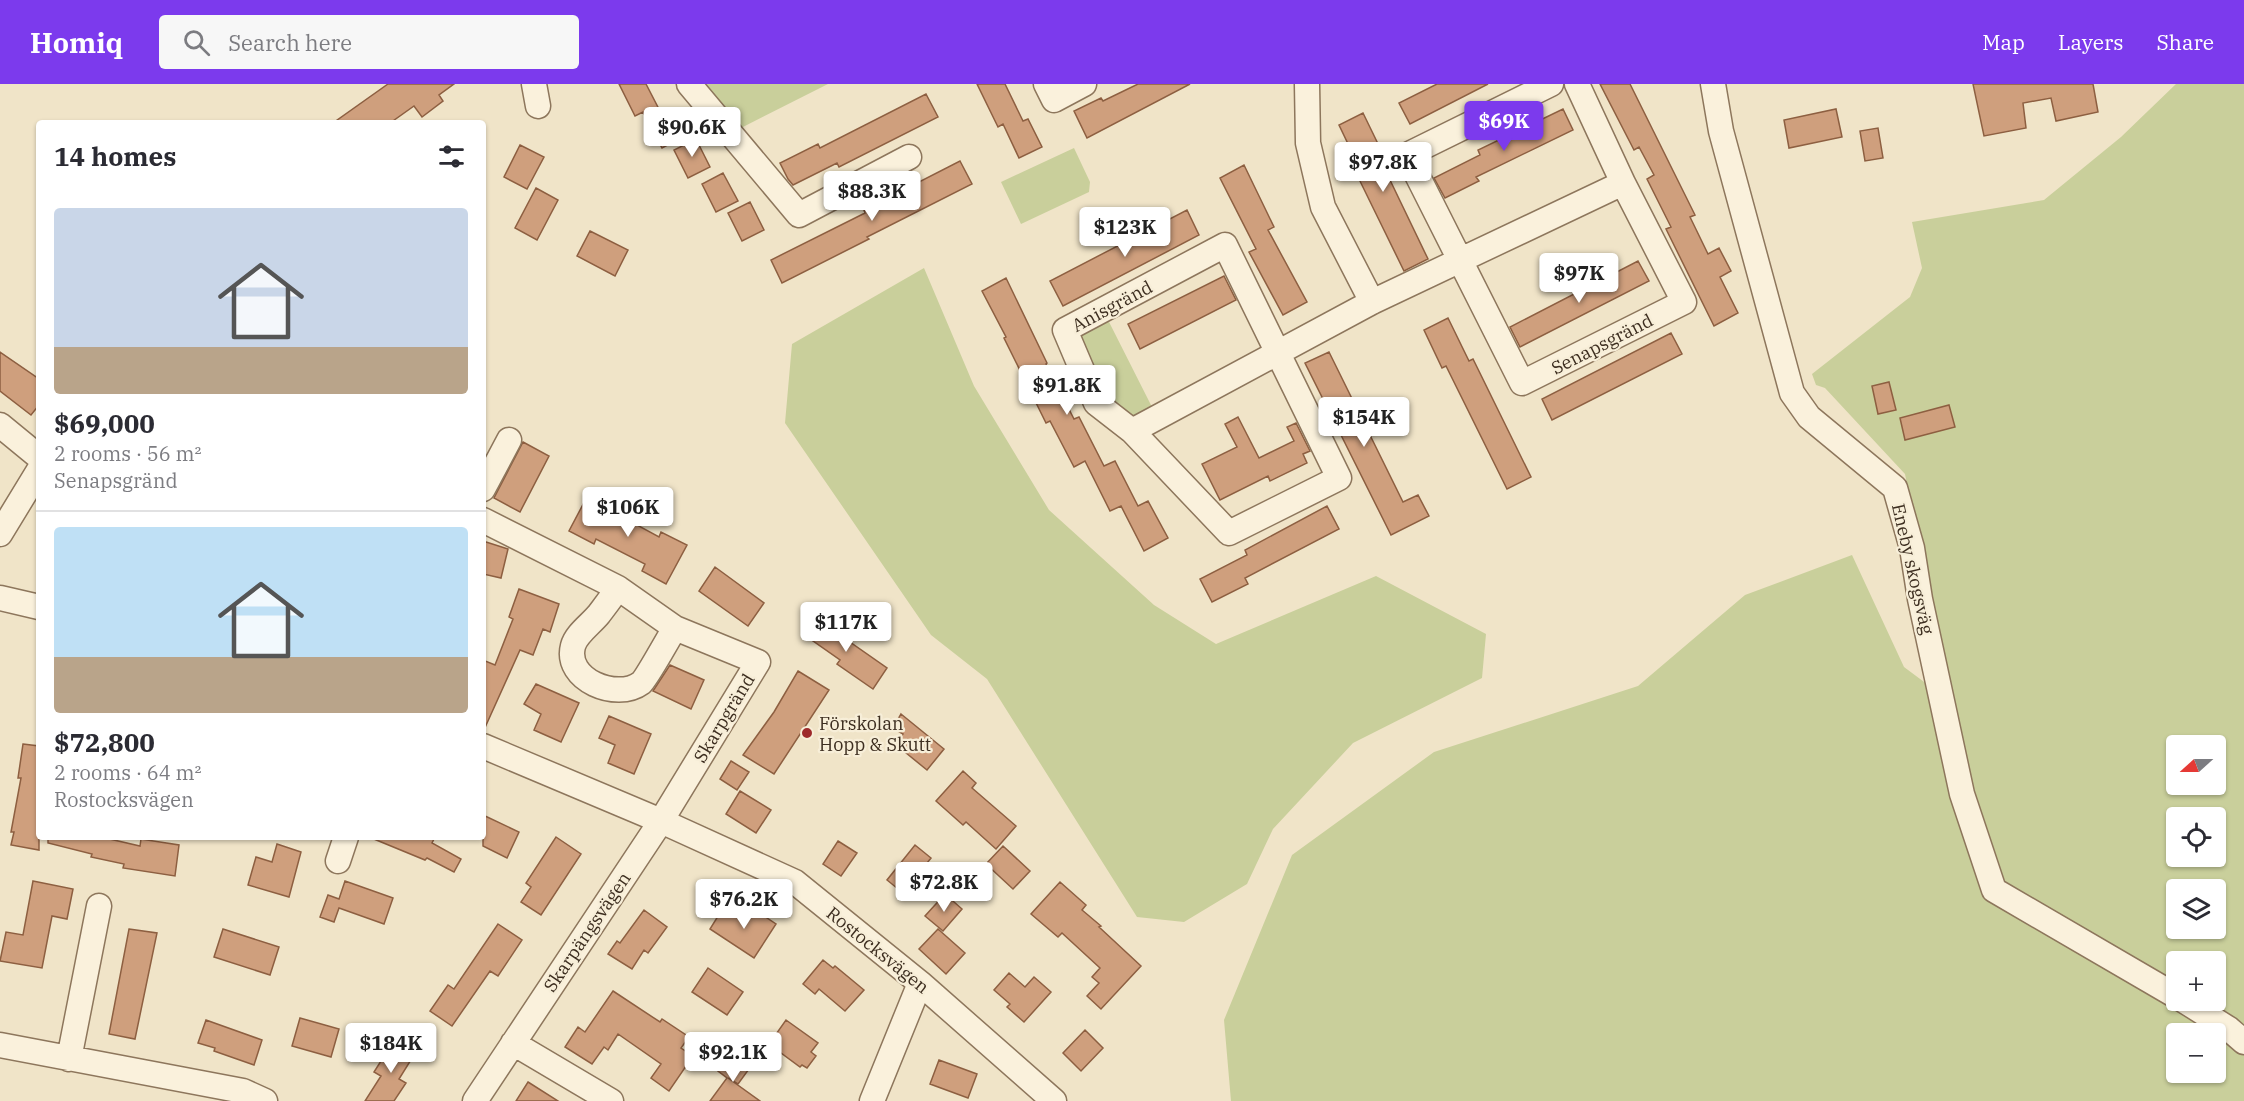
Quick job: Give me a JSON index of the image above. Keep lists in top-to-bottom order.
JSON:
{
  "streets": {
    "street": [
      "Anisgränd",
      "Senapsgränd",
      "Eneby skogsväg",
      "Skarpgränd",
      "Skarpängsvägen",
      "Rostocksvägen"
    ]
  },
  "crossings": [
    ["Skarpgränd", "Skarpängsvägen"],
    ["Skarpgränd", "Rostocksvägen"],
    ["Skarpängsvägen", "Rostocksvägen"]
  ],
  "places": ["Förskolan Hopp & Skutt"],
  "north": "left",
  "page": {
    "header": "Homiq",
    "search": "Search here",
    "nav": ["Map", "Layers", "Share"],
    "price": [
      "$69K",
      "$90.6K",
      "$97.8K",
      "$88.3K",
      "$123K",
      "$97K",
      "$91.8K",
      "$154K",
      "$106K",
      "$117K",
      "$72.8K",
      "$76.2K",
      "$184K",
      "$92.1K"
    ],
    "heading": "14 homes",
    "list": [
      {
        "name": "$69,000",
        "note": "2 rooms · 56 m² · Senapsgränd"
      },
      {
        "name": "$72,800",
        "note": "2 rooms · 64 m² · Rostocksvägen"
      }
    ],
    "map_buttons": ["+", "−"]
  }
}
